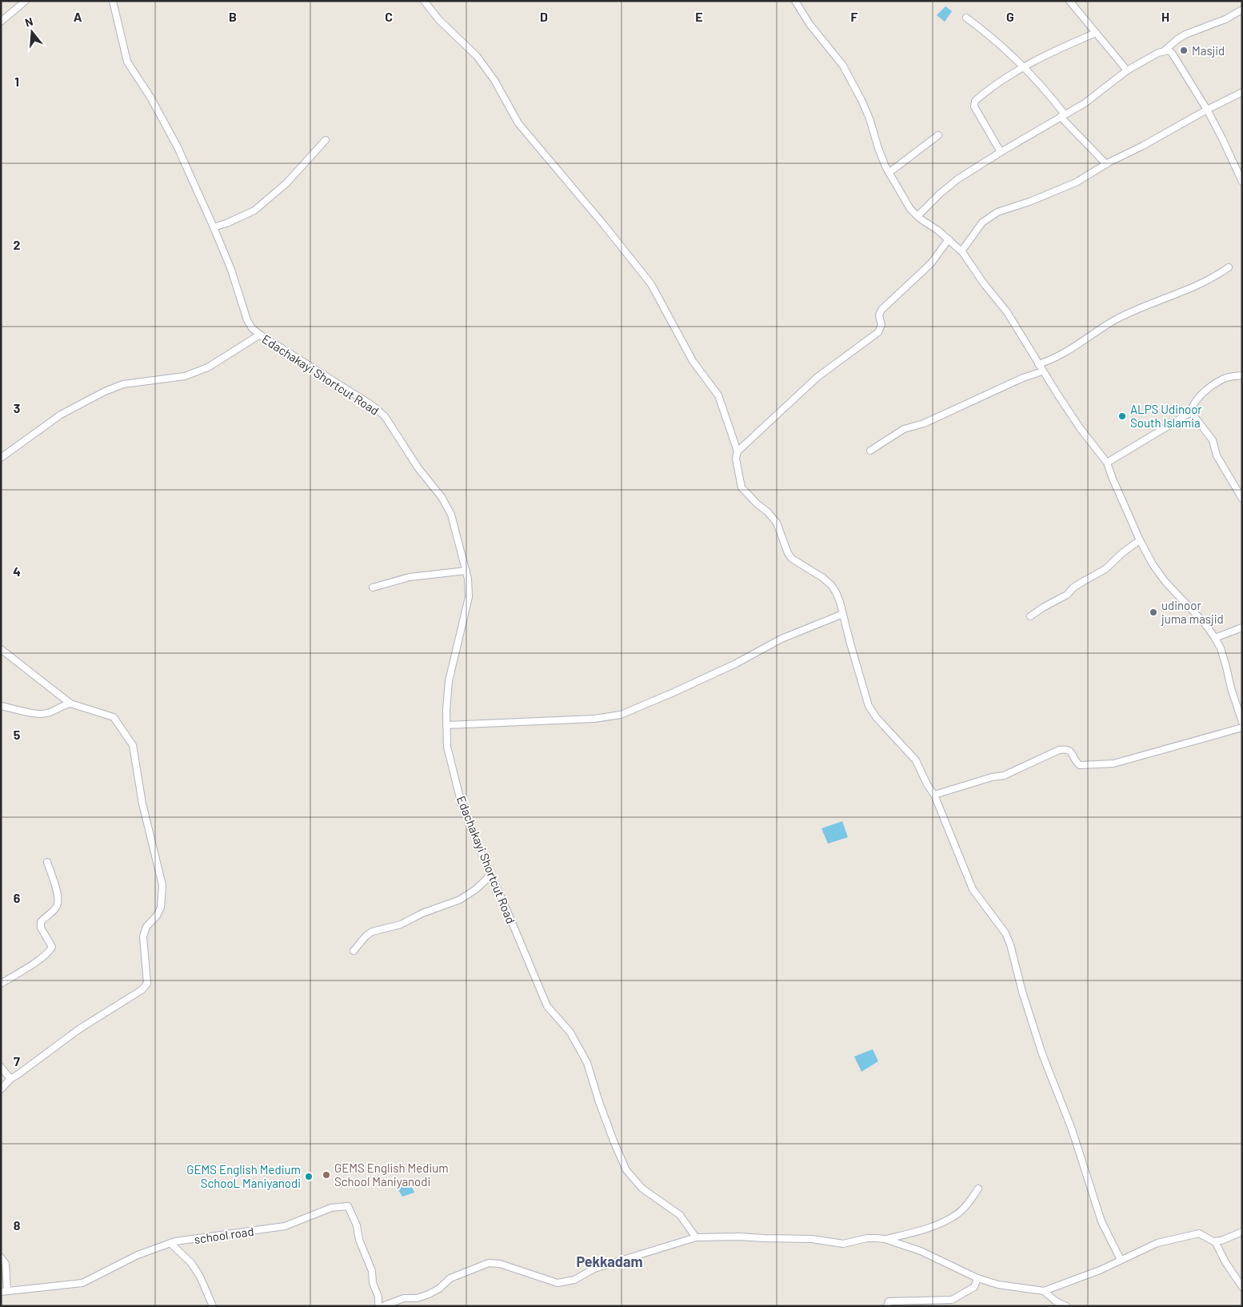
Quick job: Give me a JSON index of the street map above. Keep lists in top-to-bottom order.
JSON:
{
  "streets": {
    "street": ["Edachakayi Shortcut Road", "school road"]
  },
  "districts": ["Pekkadam"],
  "places": [
    "Masjid",
    "ALPS Udinoor South Islamia",
    "udinoor juma masjid",
    "GEMS English Medium School Maniyanodi",
    "GEMS English Medium SchooL Maniyanodi"
  ],
  "north": "top",
  "grid": {
    "columns": [
      "A",
      "B",
      "C",
      "D",
      "E",
      "F",
      "G",
      "H"
    ],
    "rows": [
      "1",
      "2",
      "3",
      "4",
      "5",
      "6",
      "7",
      "8"
    ]
  }
}
